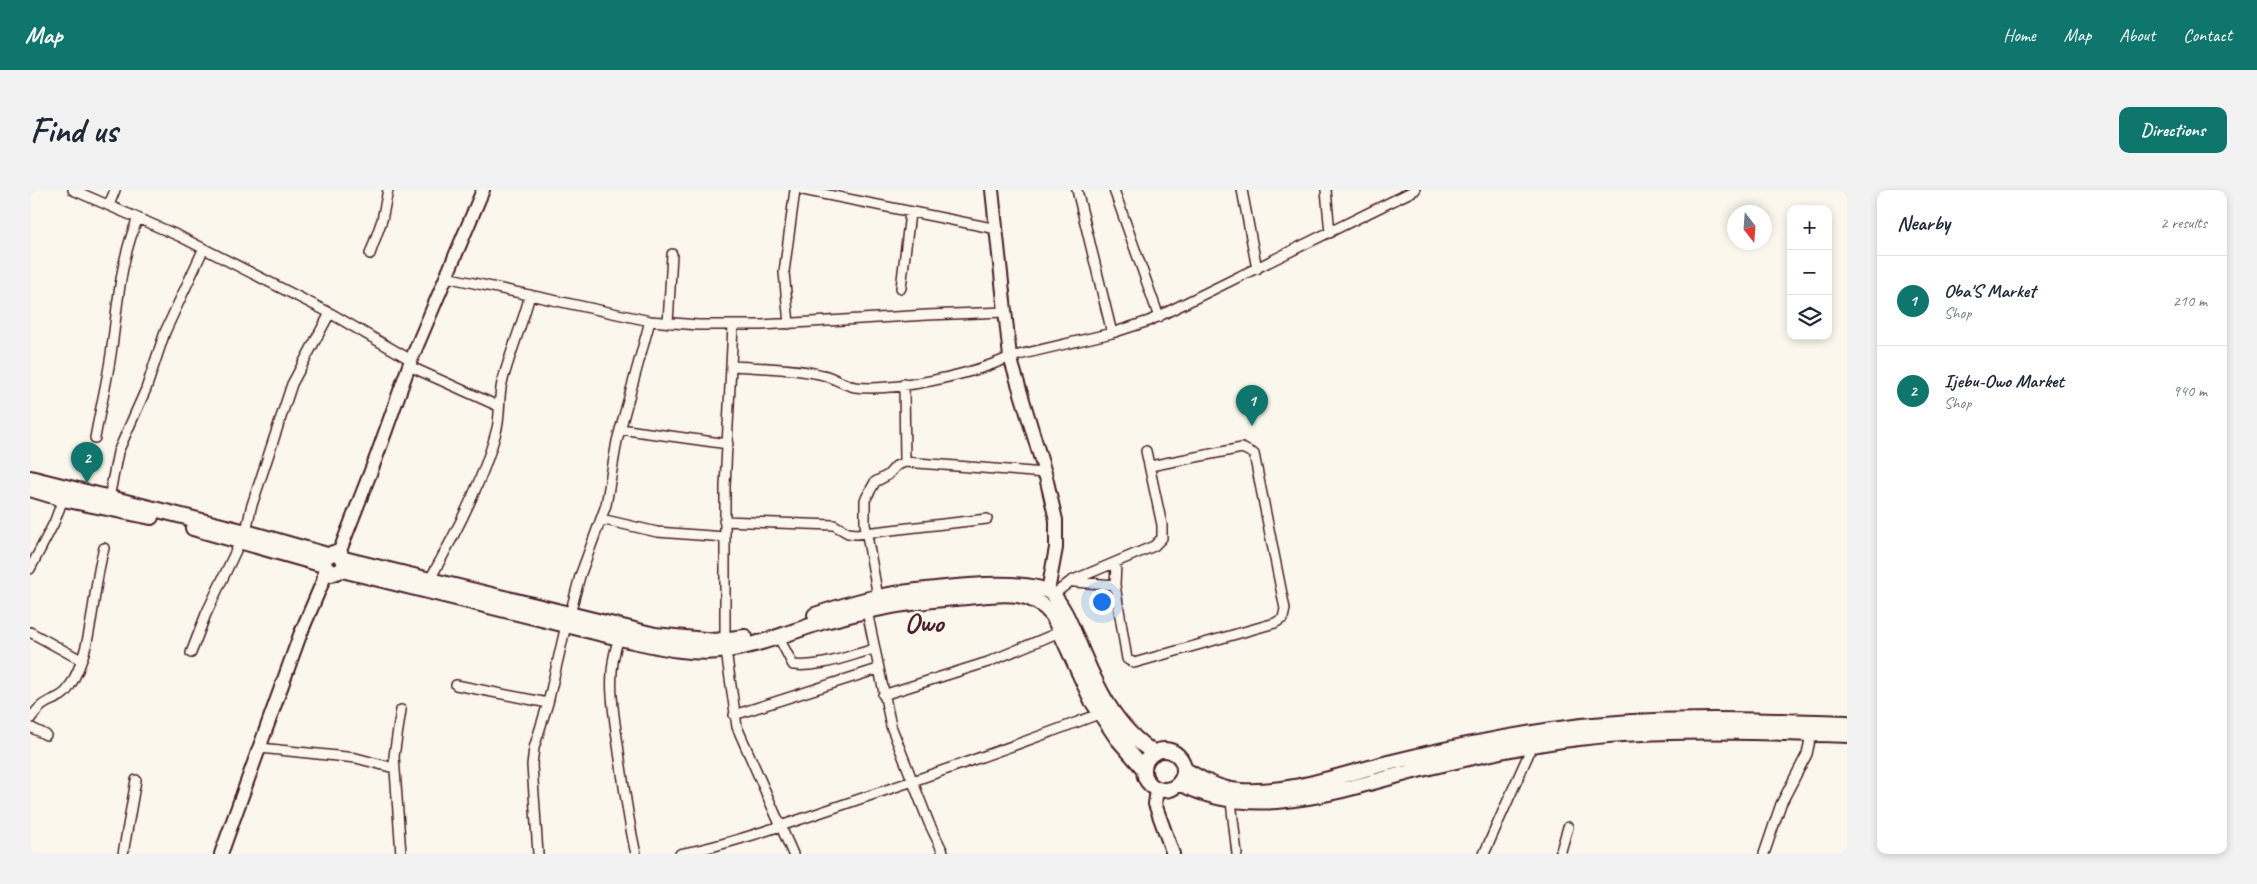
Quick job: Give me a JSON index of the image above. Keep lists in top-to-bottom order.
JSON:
{
  "districts": ["Owo"],
  "north": "bottom",
  "page": {
    "header": "Map",
    "nav": [
      "Home",
      "Map",
      "About",
      "Contact"
    ],
    "buttons": "Directions",
    "title": "Find us",
    "heading": ["Nearby", "2 results"],
    "map_buttons": ["+", "−"],
    "list": [
      {
        "mark": "1",
        "name": "Oba'S Market",
        "note": "Shop",
        "value": "210 m"
      },
      {
        "mark": "2",
        "name": "Ijebu-Owo Market",
        "note": "Shop",
        "value": "940 m"
      }
    ],
    "pins": ["1", "2"]
  }
}
